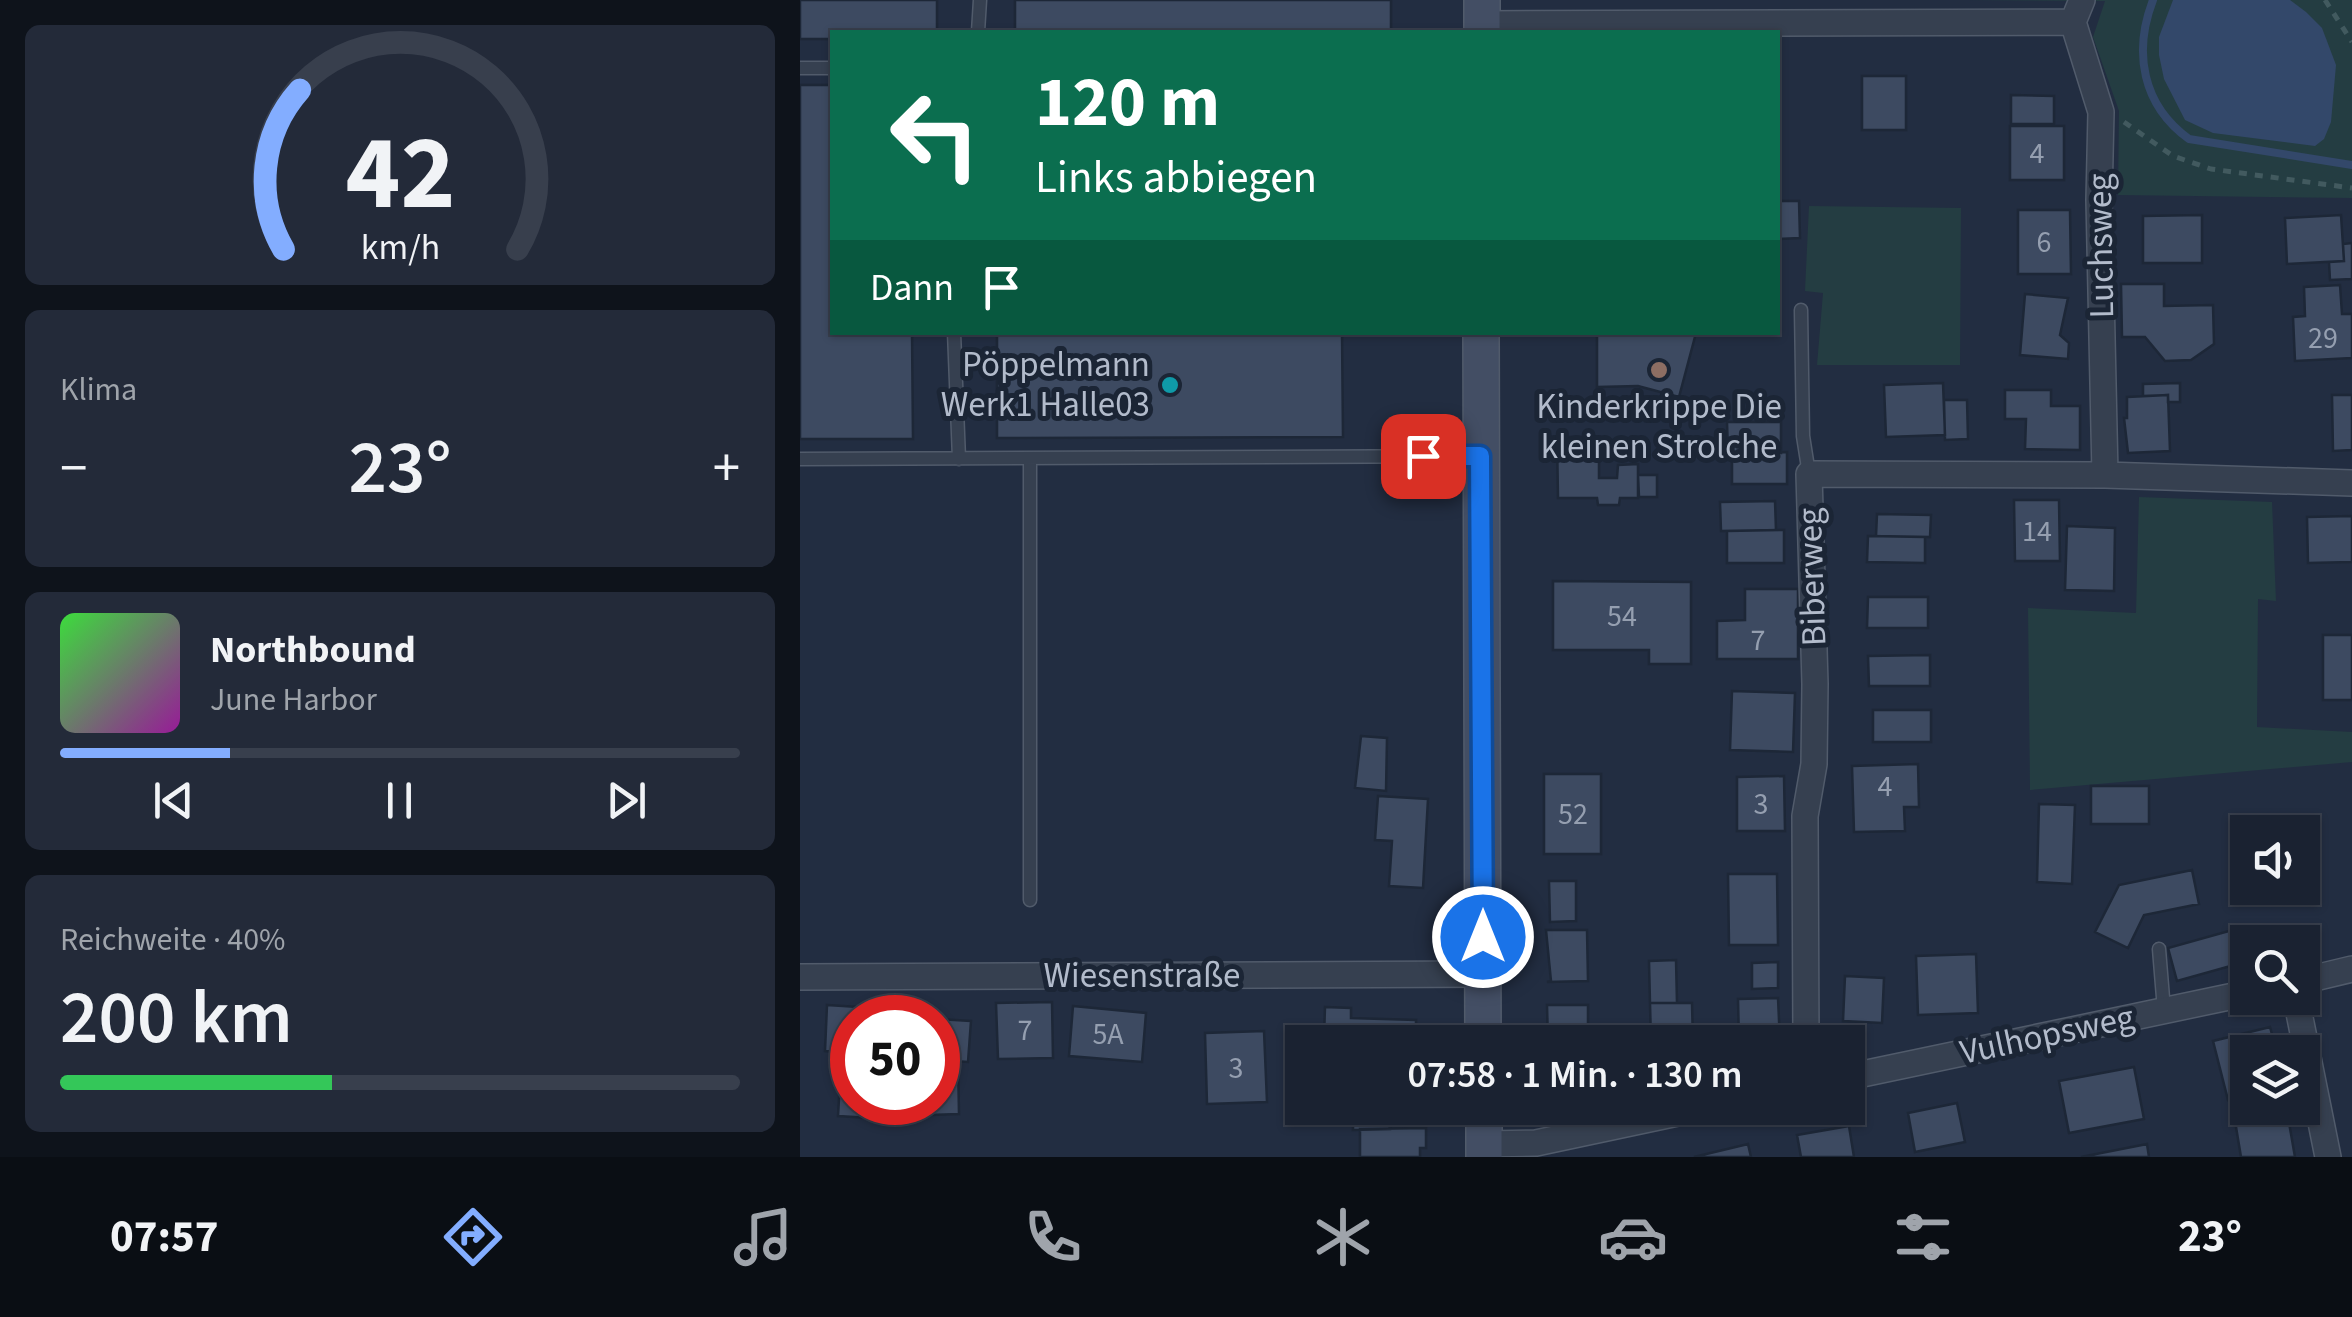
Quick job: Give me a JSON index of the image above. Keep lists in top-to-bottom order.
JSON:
{
  "streets": {
    "street": [
      "Luchsweg",
      "Biberweg",
      "Wiesenstraße",
      "Vulhopsweg"
    ]
  },
  "crossings": [
    ["Luchsweg", "Biberweg"]
  ],
  "places": ["Kinderkrippe Die kleinen Strolche", "Pöppelmann Werk1 Halle03"],
  "house_numbers": [
    "4",
    "6",
    "29",
    "14",
    "54",
    "7",
    "4",
    "3",
    "52",
    "7",
    "5A",
    "3"
  ],
  "page": {
    "turn": ["120 m", "Links abbiegen"],
    "then": "Dann",
    "tile": [
      "Klima",
      ["Reichweite · 40%", "200 km"]
    ],
    "heat": ["−", "23°", "+"],
    "song": ["Northbound", "June Harbor"],
    "limit": "50",
    "trip": "07:58 · 1 Min. · 130 m",
    "tabs": ["07:57", "23°"],
    "gauge": ["42", "km/h"]
  }
}
